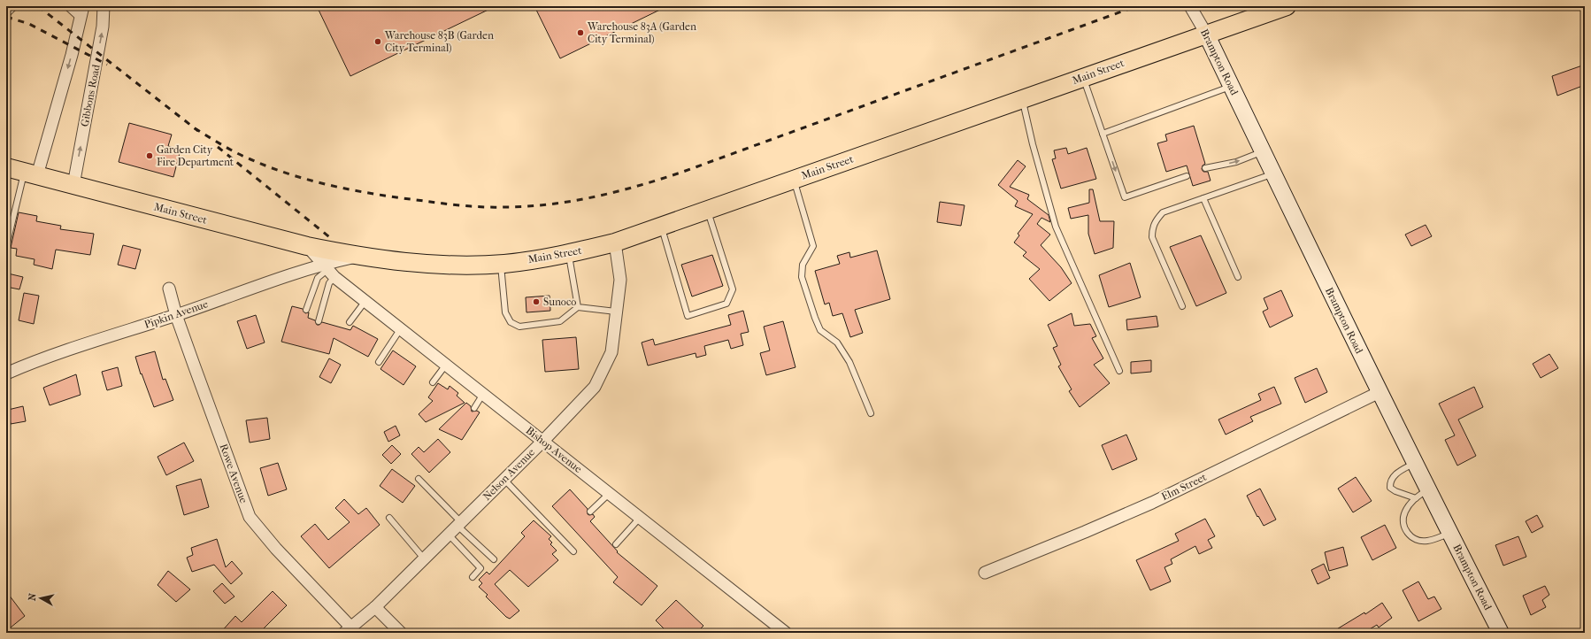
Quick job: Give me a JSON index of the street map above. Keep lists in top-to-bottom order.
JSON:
{
  "streets": {
    "main road": ["Brampton Road", "Main Street"],
    "street": [
      "Gibbons Road",
      "Pipkin Avenue",
      "Bishop Avenue",
      "Rowe Avenue",
      "Nelson Avenue",
      "Elm Street"
    ]
  },
  "crossings": [
    ["Brampton Road", "Main Street"],
    ["Brampton Road", "Elm Street"],
    ["Main Street", "Gibbons Road"],
    ["Main Street", "Pipkin Avenue"],
    ["Main Street", "Bishop Avenue"],
    ["Main Street", "Nelson Avenue"],
    ["Pipkin Avenue", "Bishop Avenue"],
    ["Pipkin Avenue", "Rowe Avenue"],
    ["Bishop Avenue", "Nelson Avenue"],
    ["Rowe Avenue", "Nelson Avenue"]
  ],
  "places": [
    "Warehouse 83A (Garden City Terminal)",
    "Warehouse 83B (Garden City Terminal)",
    "Garden City Fire Department",
    "Sunoco"
  ],
  "north": "left"
}
